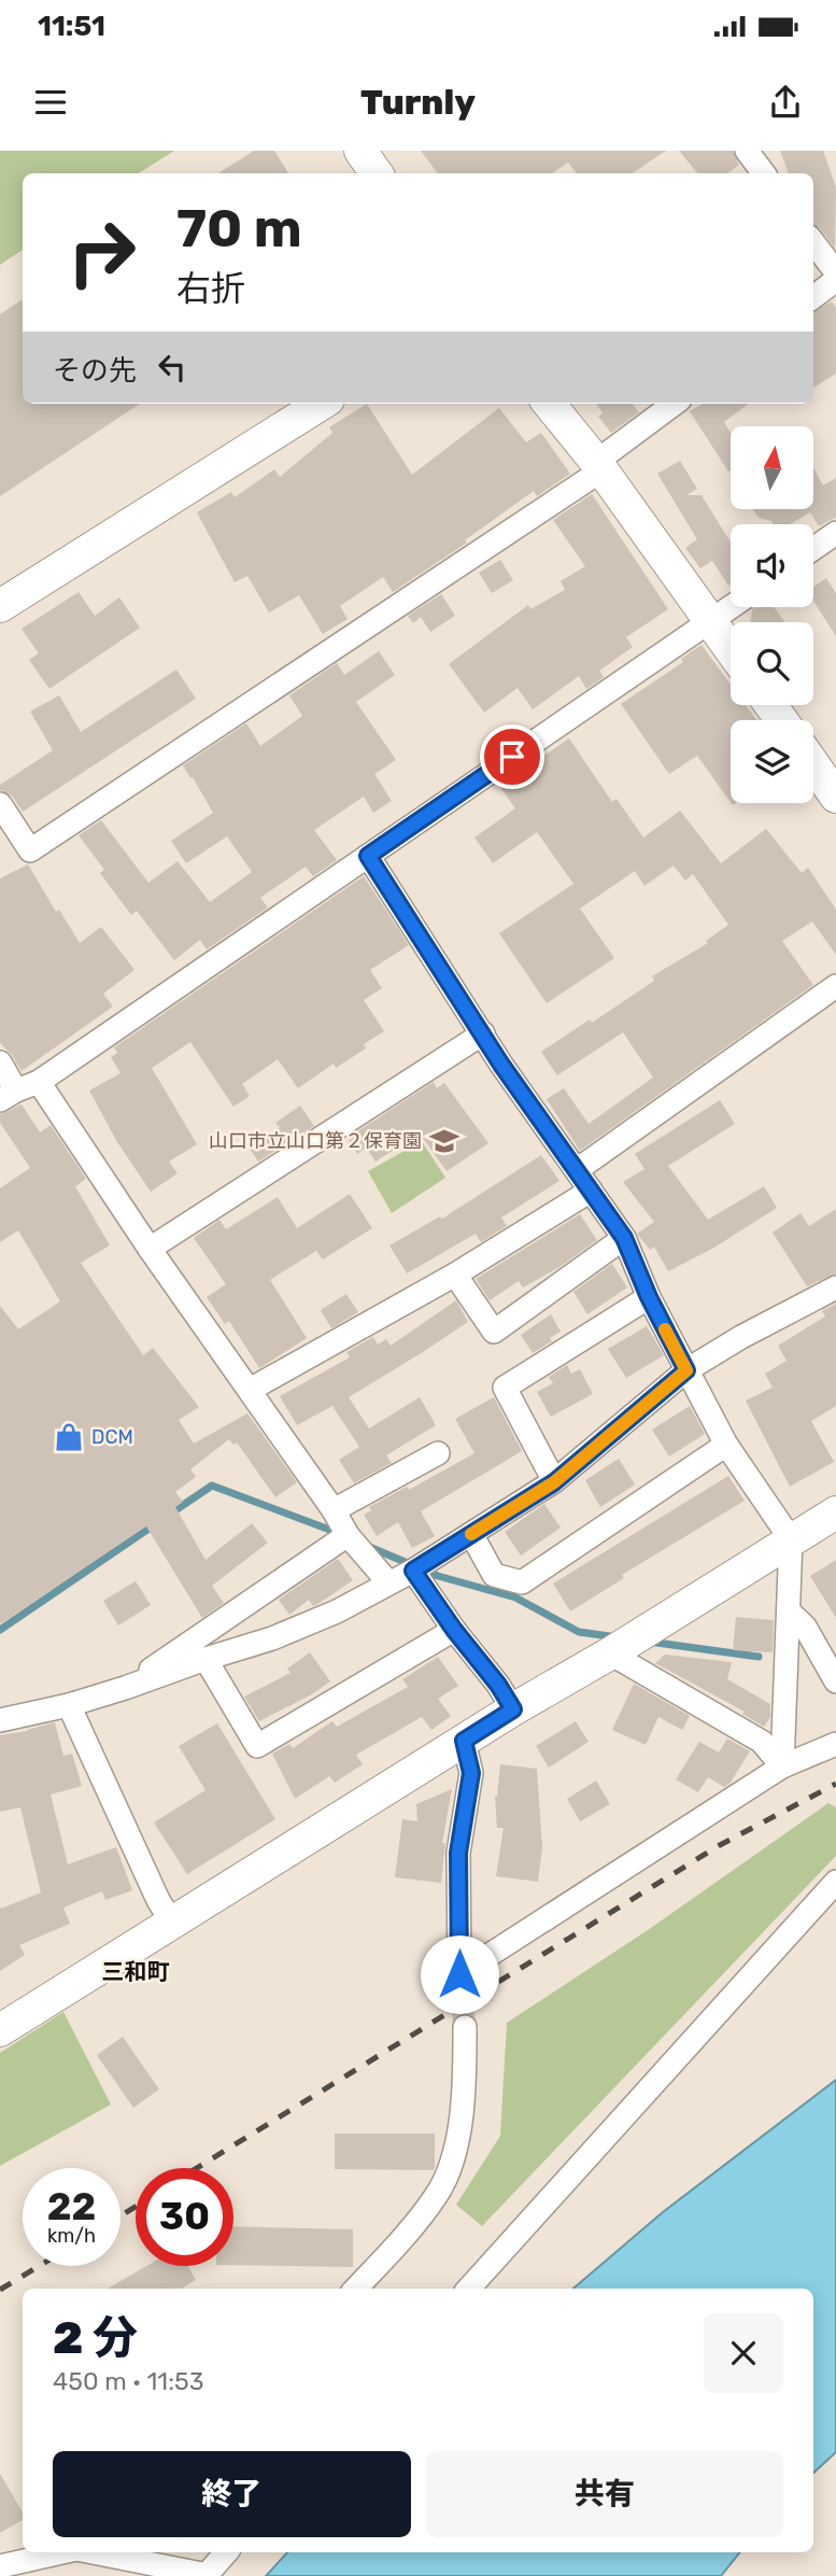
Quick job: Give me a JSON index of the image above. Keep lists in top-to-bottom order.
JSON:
{
  "districts": ["三和町"],
  "places": {
    "school or university": ["山口市立山口第２保育園"],
    "shop": ["DCM"]
  },
  "north": "top",
  "page": {
    "status": "11:51",
    "header": "Turnly",
    "turn": ["70 m", "右折"],
    "then": "その先",
    "speed": "22 km/h",
    "limit": "30",
    "heading": ["2 分", "450 m · 11:53"],
    "buttons": ["終了", "共有"]
  }
}
